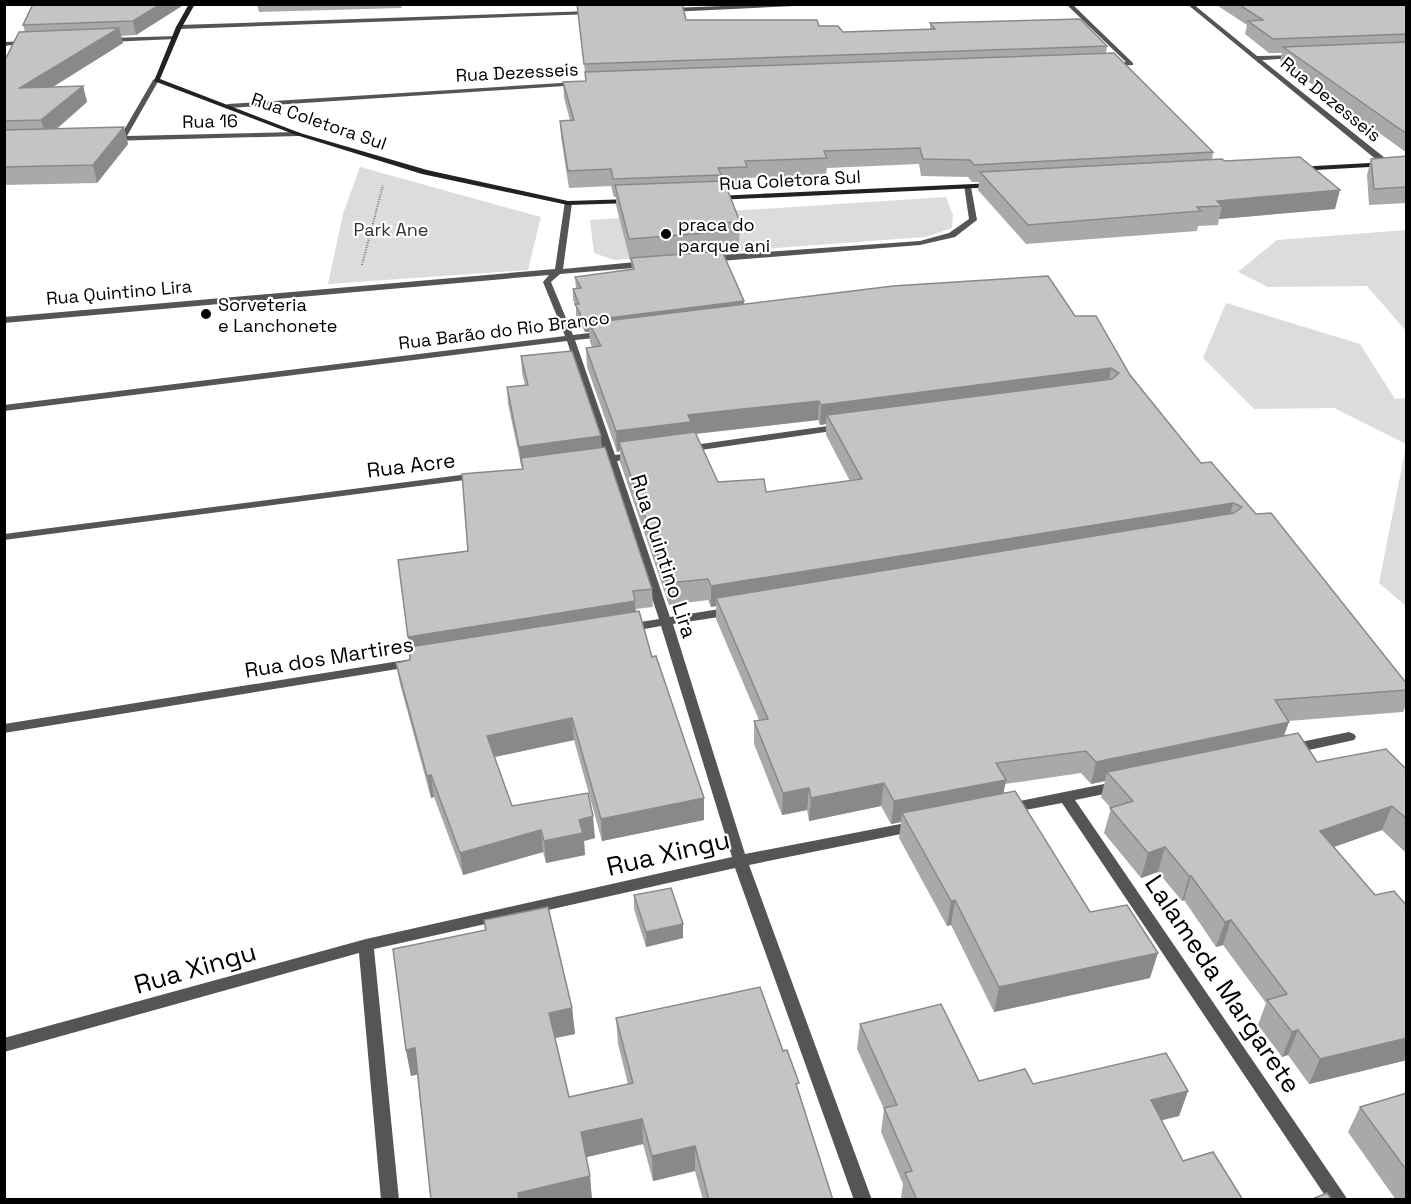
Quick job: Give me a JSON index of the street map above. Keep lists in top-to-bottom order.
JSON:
{
  "streets": {
    "street": [
      "Rua Dezesseis",
      "Rua 16",
      "Rua Coletora Sul",
      "Rua Quintino Lira",
      "Rua Barão do Rio Branco",
      "Rua Acre",
      "Rua dos Martires",
      "Rua Xingu",
      "Lalameda Margarete"
    ]
  },
  "crossings": [
    ["Rua Dezesseis", "Rua Coletora Sul"],
    ["Rua 16", "Rua Coletora Sul"],
    ["Rua Coletora Sul", "Rua Quintino Lira"],
    ["Rua Quintino Lira", "Rua Barão do Rio Branco"],
    ["Rua Quintino Lira", "Rua Xingu"]
  ],
  "parks": ["Park Ane"],
  "places": ["praca do parque ani", "Sorveteria e Lanchonete"]
}
